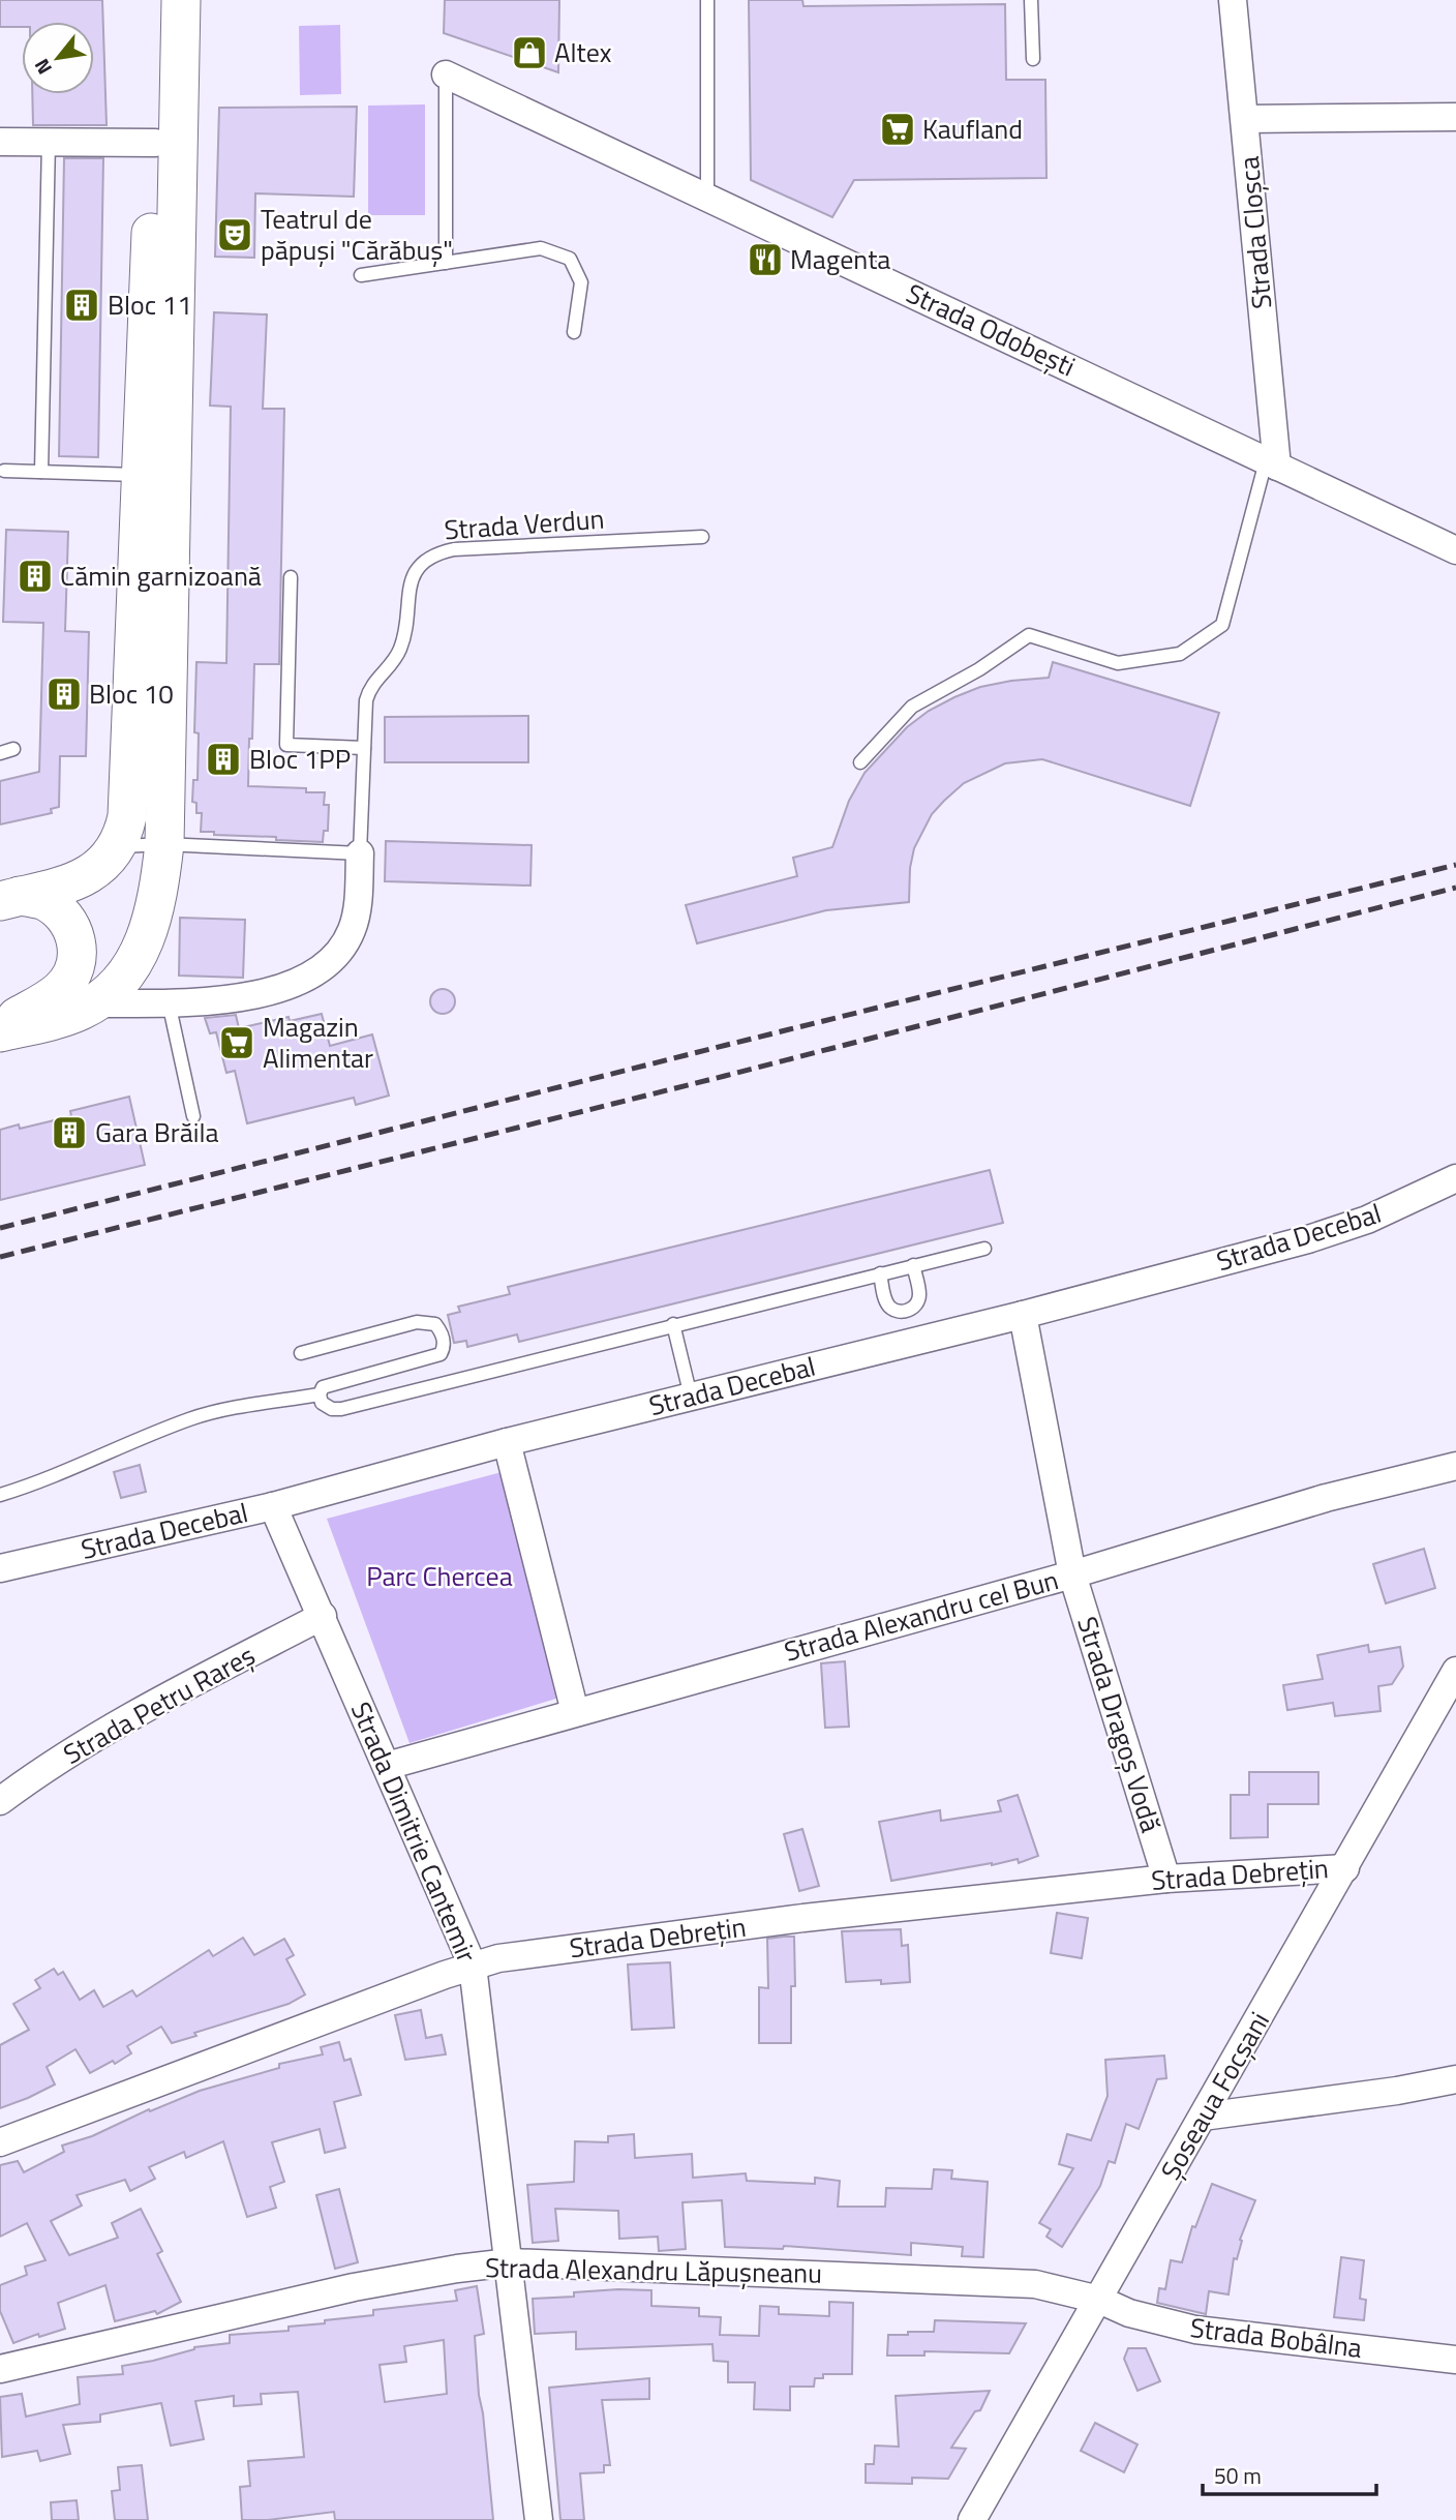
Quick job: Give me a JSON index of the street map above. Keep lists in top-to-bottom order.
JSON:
{
  "streets": {
    "street": [
      "Strada Cloșca",
      "Strada Odobești",
      "Strada Decebal",
      "Strada Alexandru cel Bun",
      "Strada Petru Rareș",
      "Strada Dragoș Vodă",
      "Strada Dimitrie Cantemir",
      "Strada Debrețin",
      "Șoseaua Focșani",
      "Strada Alexandru Lăpușneanu",
      "Strada Bobâlna"
    ],
    "lane": ["Strada Verdun"]
  },
  "crossings": [
    ["Strada Cloșca", "Strada Odobești"],
    ["Strada Decebal", "Strada Dragoș Vodă"],
    ["Strada Decebal", "Strada Dimitrie Cantemir"],
    ["Strada Alexandru cel Bun", "Strada Dragoș Vodă"],
    ["Strada Alexandru cel Bun", "Strada Dimitrie Cantemir"],
    ["Strada Petru Rareș", "Strada Dimitrie Cantemir"],
    ["Strada Dragoș Vodă", "Strada Debrețin"],
    ["Strada Dimitrie Cantemir", "Strada Debrețin"],
    ["Strada Dimitrie Cantemir", "Strada Alexandru Lăpușneanu"],
    ["Strada Debrețin", "Șoseaua Focșani"],
    ["Șoseaua Focșani", "Strada Alexandru Lăpușneanu"],
    ["Șoseaua Focșani", "Strada Bobâlna"],
    ["Strada Alexandru Lăpușneanu", "Strada Bobâlna"]
  ],
  "parks": ["Parc Chercea"],
  "places": {
    "shop": ["Altex"],
    "supermarket": ["Kaufland", "Magazin Alimentar"],
    "theatre": ["Teatrul de păpuși \"Cărăbuș\""],
    "restaurant": ["Magenta"],
    "building": [
      "Bloc 11",
      "Cămin garnizoană",
      "Bloc 10",
      "Bloc 1PP",
      "Gara Brăila"
    ]
  },
  "scale_bar": "50 m",
  "north": "bottom left"
}
